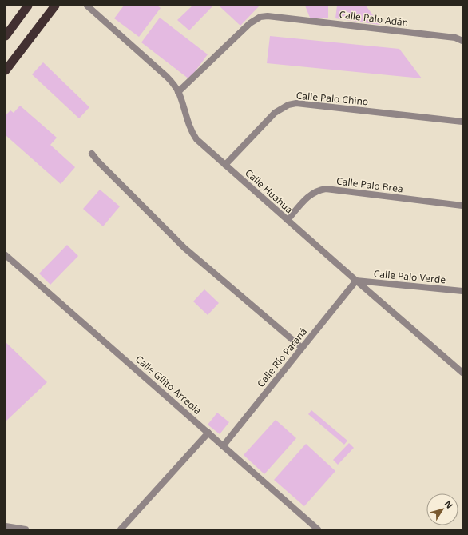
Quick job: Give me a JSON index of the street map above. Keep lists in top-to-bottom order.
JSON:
{
  "streets": {
    "street": [
      "Calle Palo Adán",
      "Calle Palo Chino",
      "Calle Palo Brea",
      "Calle Huahua",
      "Calle Palo Verde",
      "Calle Río Paraná",
      "Calle Gilito Arreola"
    ]
  },
  "crossings": [
    ["Calle Palo Adán", "Calle Huahua"],
    ["Calle Palo Chino", "Calle Huahua"],
    ["Calle Palo Brea", "Calle Huahua"],
    ["Calle Huahua", "Calle Palo Verde"],
    ["Calle Huahua", "Calle Río Paraná"],
    ["Calle Palo Verde", "Calle Río Paraná"],
    ["Calle Río Paraná", "Calle Gilito Arreola"]
  ],
  "north": "top right"
}
